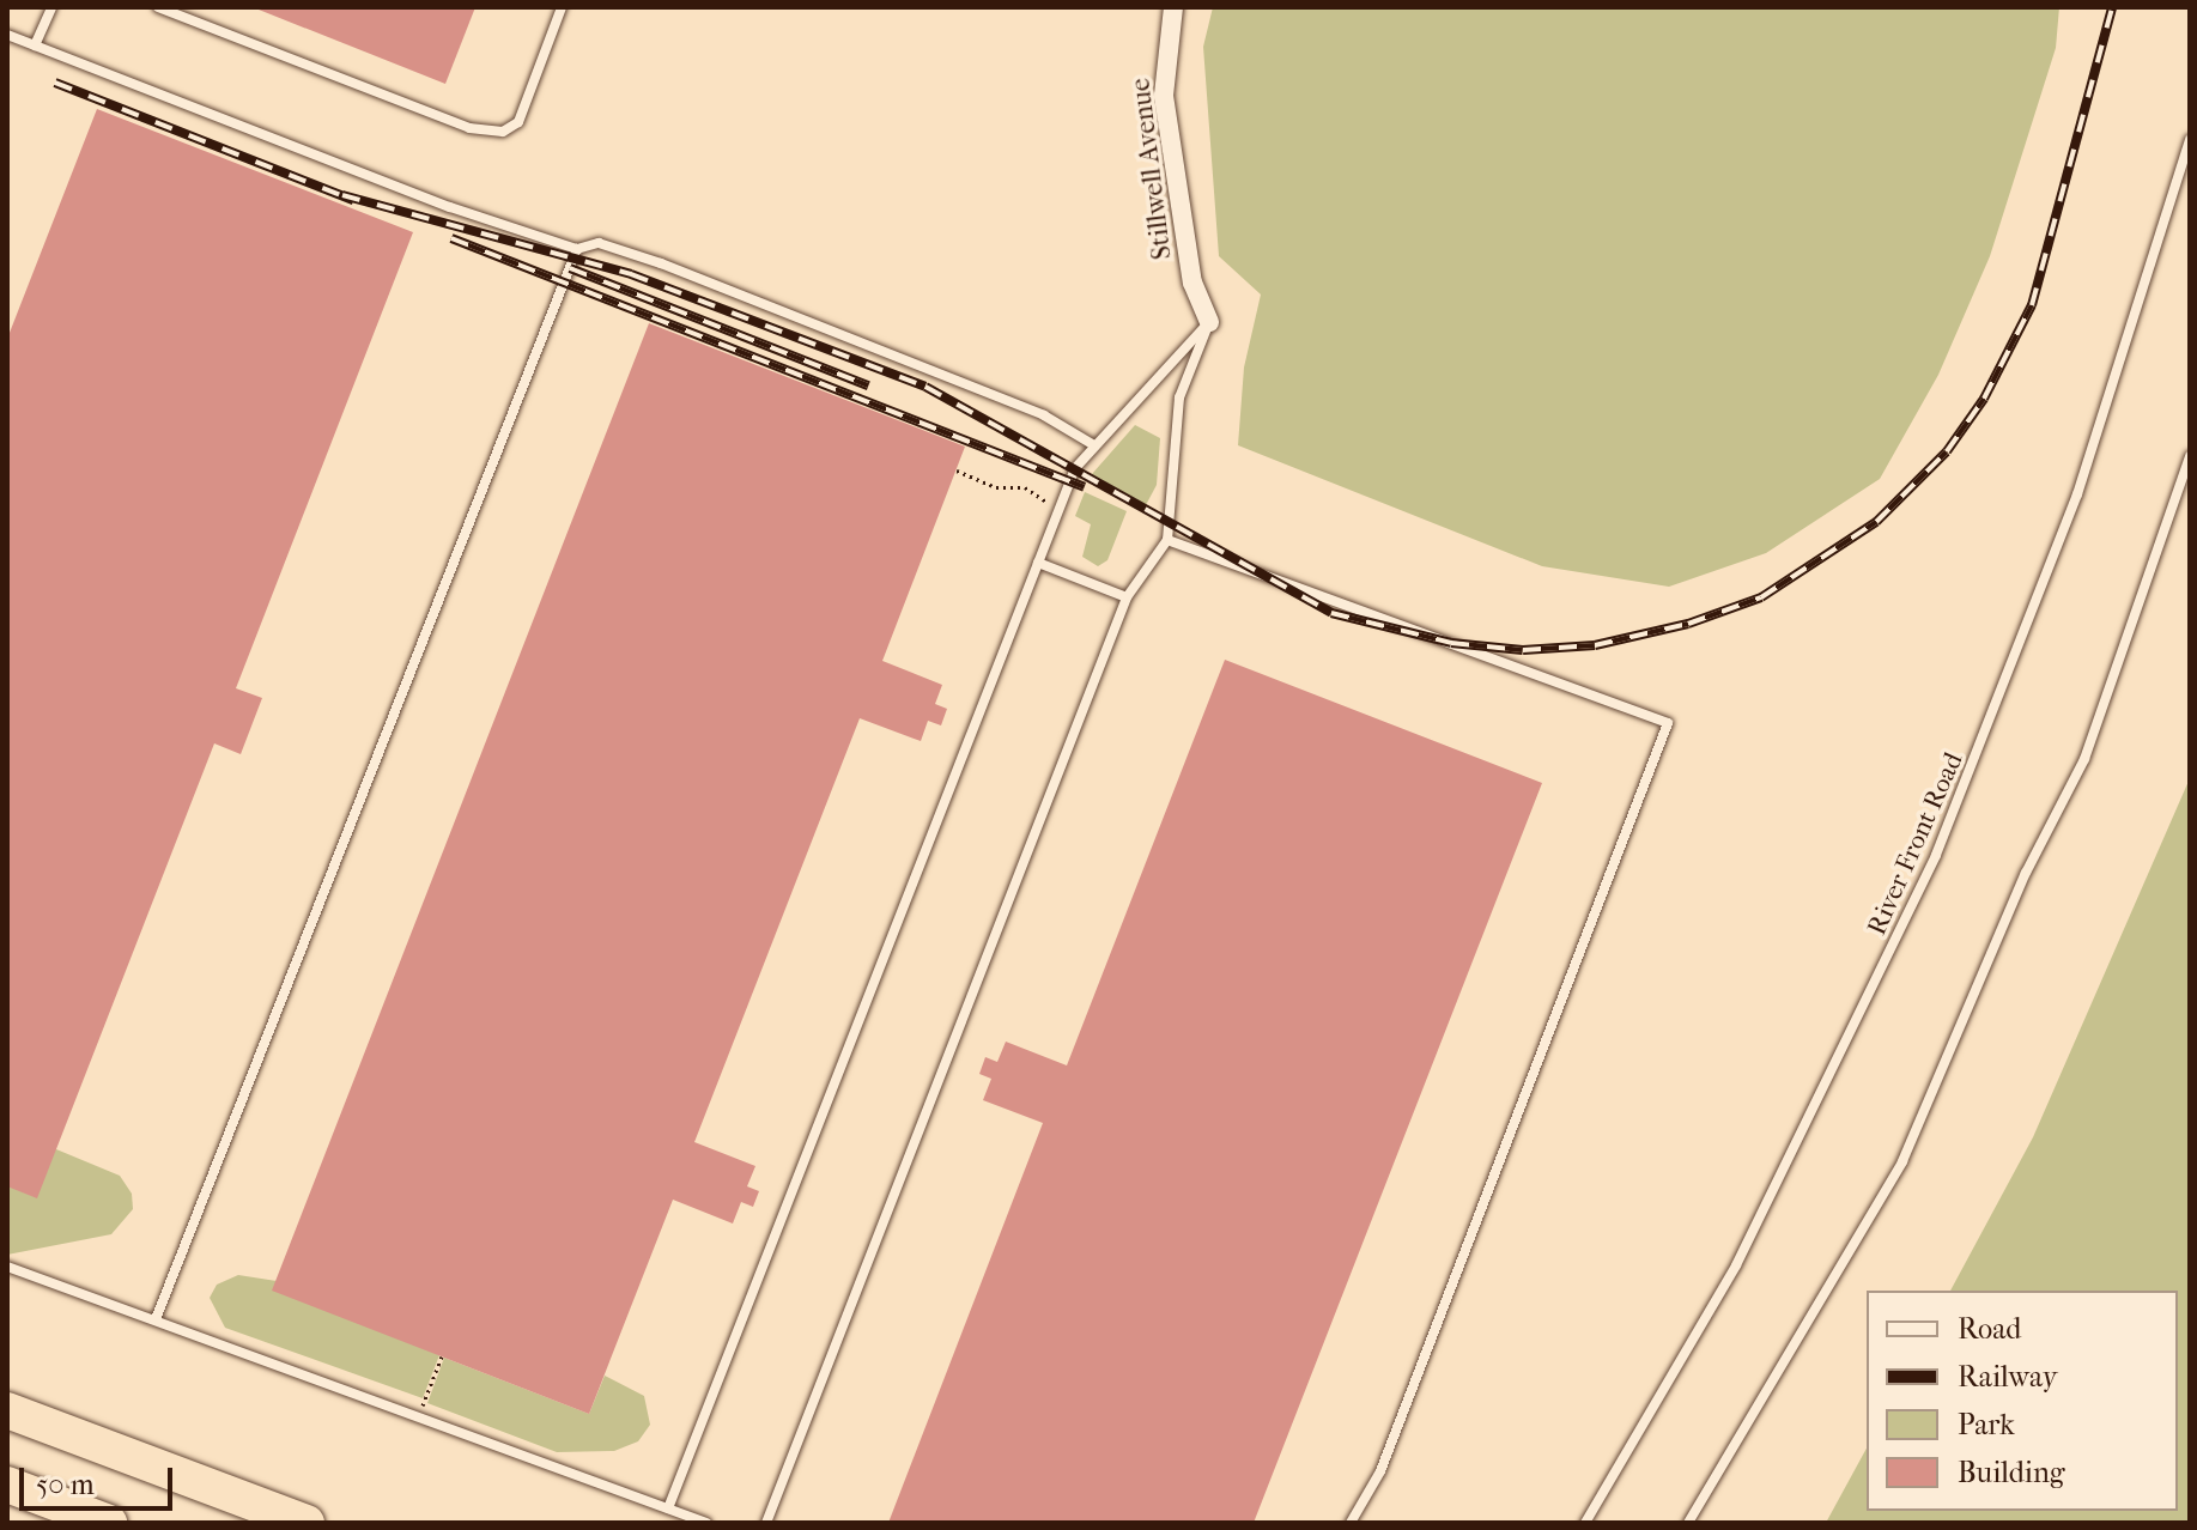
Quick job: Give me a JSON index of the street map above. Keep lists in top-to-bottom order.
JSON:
{
  "streets": {
    "street": ["Stillwell Avenue"],
    "lane": ["River Front Road"]
  },
  "legend": [
    "Road",
    "Railway",
    "Park",
    "Building"
  ],
  "scale_bar": "50 m"
}
